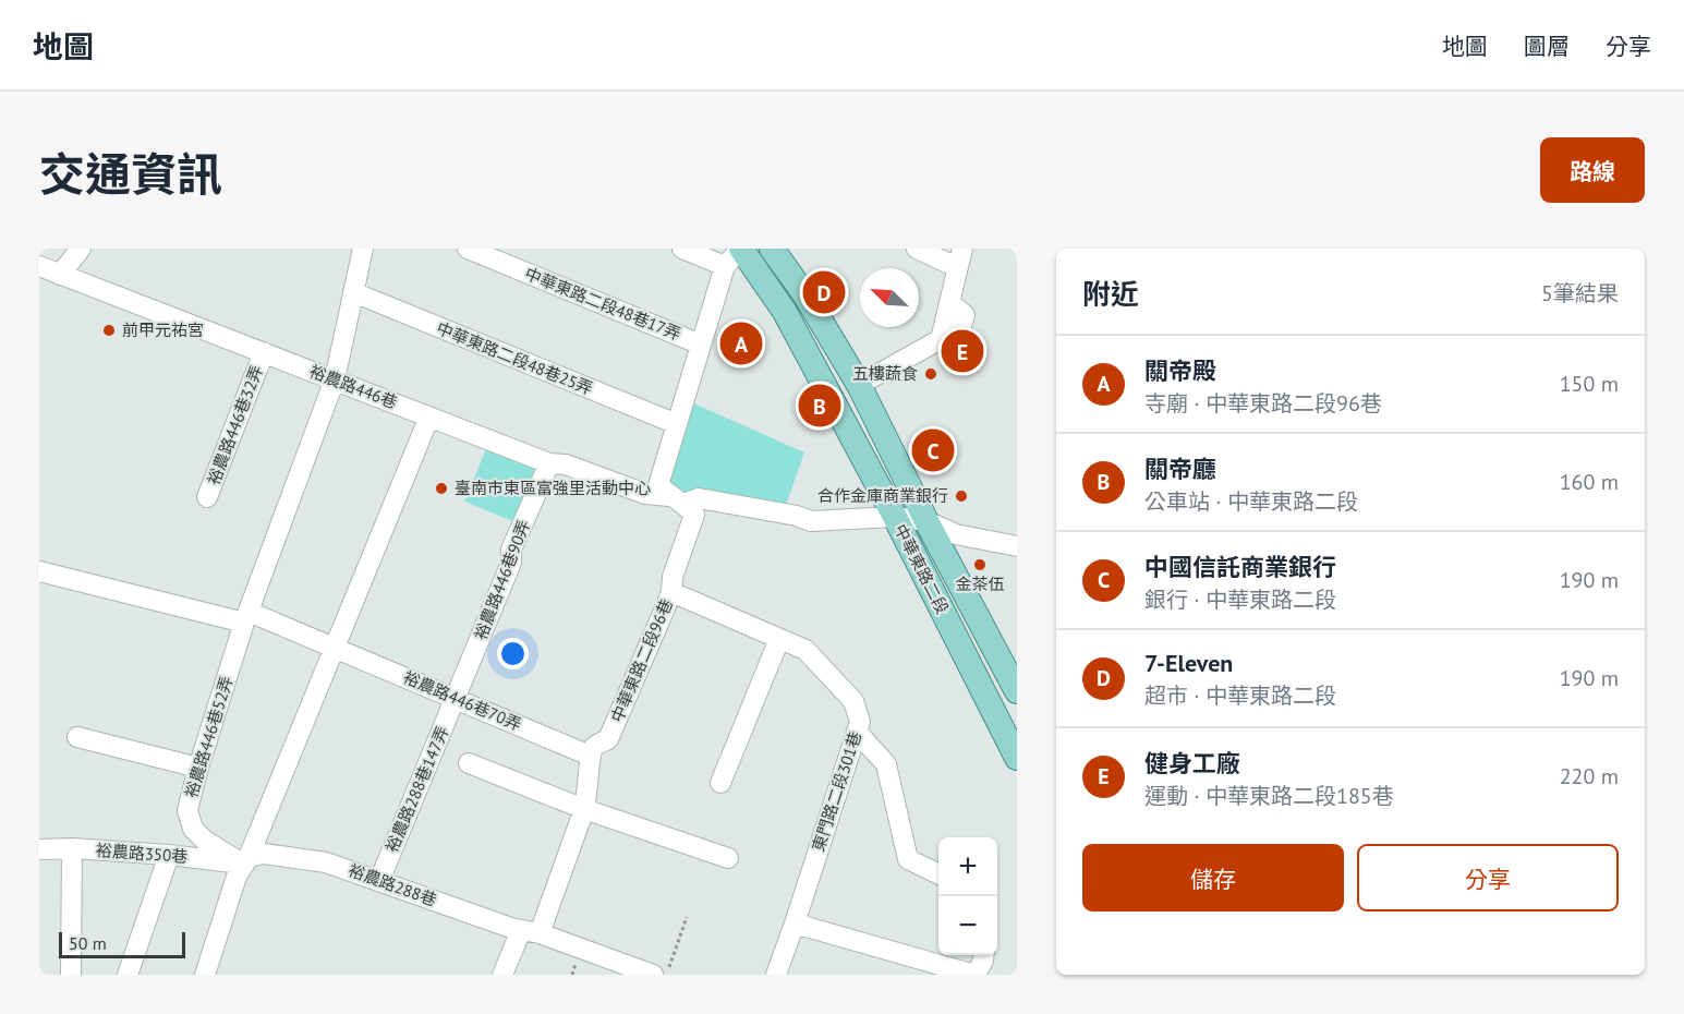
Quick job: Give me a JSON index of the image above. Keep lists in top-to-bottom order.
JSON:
{
  "streets": {
    "main road": ["中華東路二段"],
    "street": [
      "中華東路二段48巷17弄",
      "中華東路二段48巷25弄",
      "裕農路446巷",
      "裕農路446巷32弄",
      "裕農路446巷90弄",
      "中華東路二段96巷",
      "裕農路446巷70弄",
      "裕農路446巷52弄",
      "裕農路288巷147弄",
      "東門路二段301巷",
      "裕農路350巷",
      "裕農路288巷"
    ]
  },
  "crossings": [
    ["中華東路二段48巷17弄", "中華東路二段96巷"],
    ["中華東路二段48巷25弄", "中華東路二段96巷"],
    ["中華東路二段48巷25弄", "裕農路446巷52弄"],
    ["裕農路446巷", "裕農路446巷32弄"],
    ["裕農路446巷", "中華東路二段"],
    ["裕農路446巷", "裕農路446巷90弄"],
    ["裕農路446巷", "中華東路二段96巷"],
    ["裕農路446巷", "裕農路446巷52弄"],
    ["中華東路二段", "中華東路二段96巷"],
    ["裕農路446巷90弄", "裕農路446巷70弄"],
    ["裕農路446巷90弄", "裕農路288巷147弄"],
    ["中華東路二段96巷", "裕農路446巷70弄"],
    ["中華東路二段96巷", "東門路二段301巷"],
    ["裕農路446巷70弄", "裕農路446巷52弄"],
    ["裕農路446巷70弄", "裕農路288巷147弄"],
    ["裕農路446巷52弄", "裕農路350巷"],
    ["裕農路446巷52弄", "裕農路288巷"],
    ["裕農路288巷147弄", "裕農路288巷"],
    ["裕農路350巷", "裕農路288巷"]
  ],
  "places": [
    "前甲元祐宮",
    "五樓蔬食",
    "臺南市東區富強里活動中心",
    "合作金庫商業銀行",
    "金茶伍"
  ],
  "scale_bar": "50 m",
  "north": "top left",
  "page": {
    "header": "地圖",
    "nav": ["地圖", "圖層", "分享"],
    "title": "交通資訊",
    "buttons": [
      "路線",
      ["儲存", "分享"]
    ],
    "heading": ["附近", "5筆結果"],
    "pins": [
      "D",
      "A",
      "E",
      "B",
      "C"
    ],
    "list": [
      {
        "mark": "A",
        "name": "關帝殿",
        "note": "寺廟 · 中華東路二段96巷",
        "value": "150 m"
      },
      {
        "mark": "B",
        "name": "關帝廳",
        "note": "公車站 · 中華東路二段",
        "value": "160 m"
      },
      {
        "mark": "C",
        "name": "中國信託商業銀行",
        "note": "銀行 · 中華東路二段",
        "value": "190 m"
      },
      {
        "mark": "D",
        "name": "7-Eleven",
        "note": "超市 · 中華東路二段",
        "value": "190 m"
      },
      {
        "mark": "E",
        "name": "健身工廠",
        "note": "運動 · 中華東路二段185巷",
        "value": "220 m"
      }
    ],
    "map_buttons": ["+", "−"],
    "scale": "50 m"
  }
}
